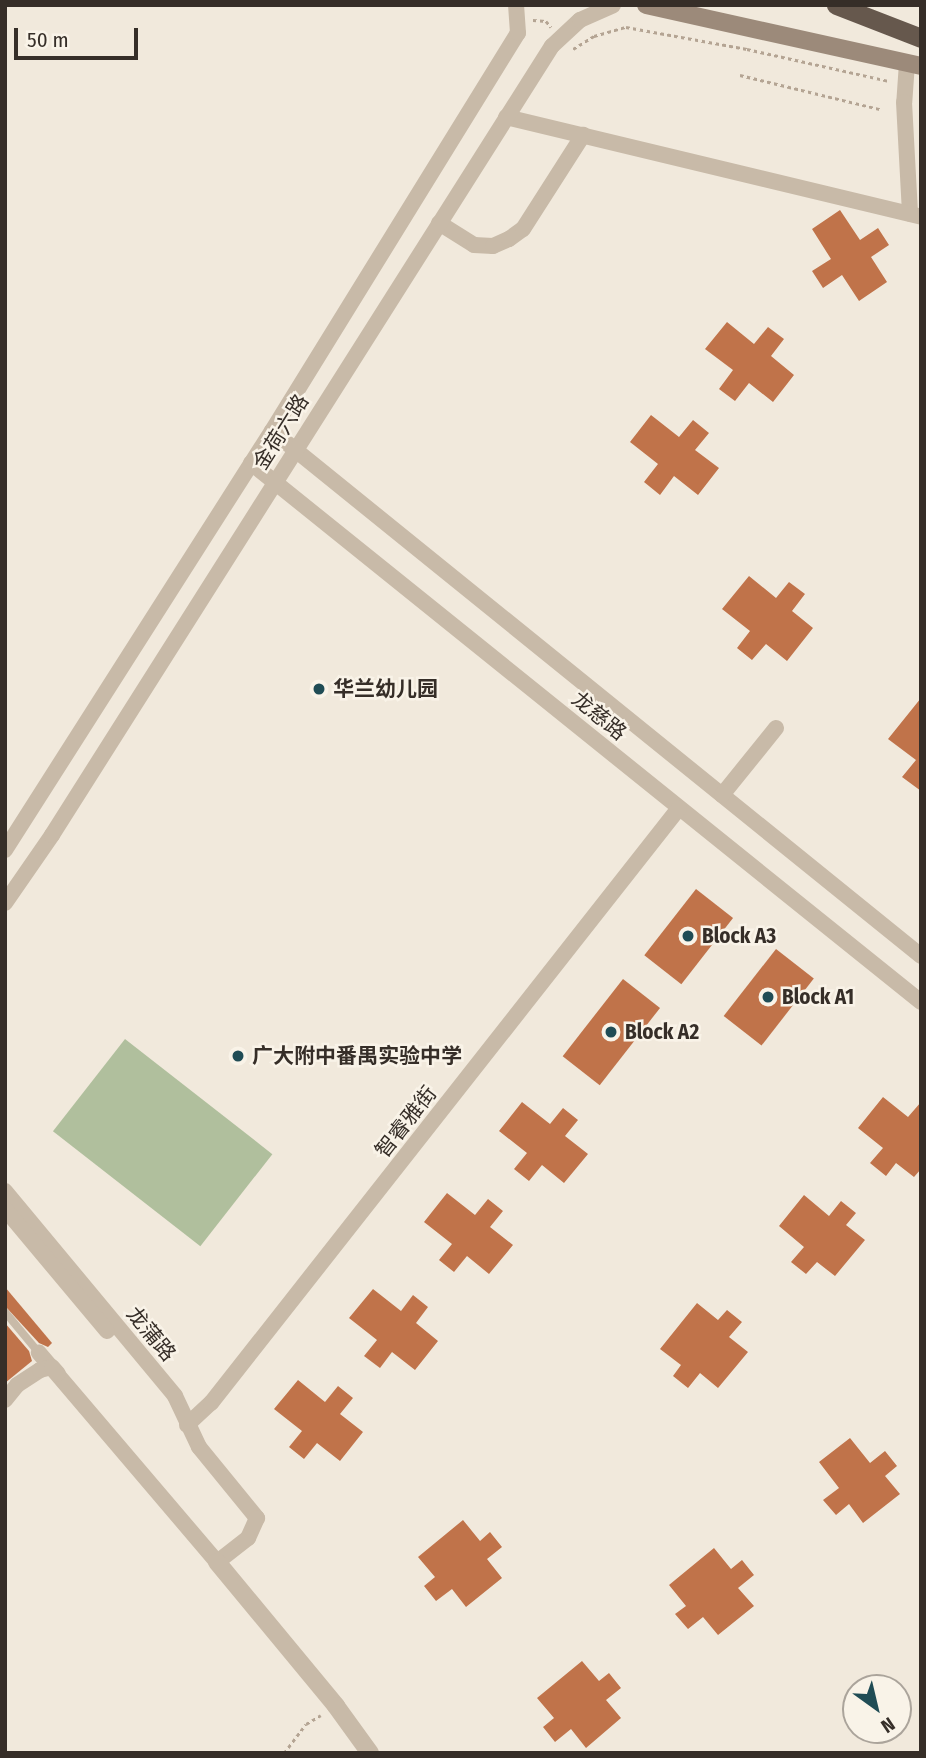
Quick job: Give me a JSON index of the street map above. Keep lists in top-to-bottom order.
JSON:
{
  "streets": {
    "street": [
      "金荷六路",
      "龙慈路",
      "智睿雅街",
      "龙蒲路"
    ]
  },
  "crossings": [
    ["金荷六路", "龙慈路"],
    ["龙慈路", "智睿雅街"],
    ["智睿雅街", "龙蒲路"]
  ],
  "places": [
    "华兰幼儿园",
    "Block A3",
    "Block A1",
    "Block A2",
    "广大附中番禺实验中学"
  ],
  "scale_bar": "50 m",
  "north": "bottom right"
}
